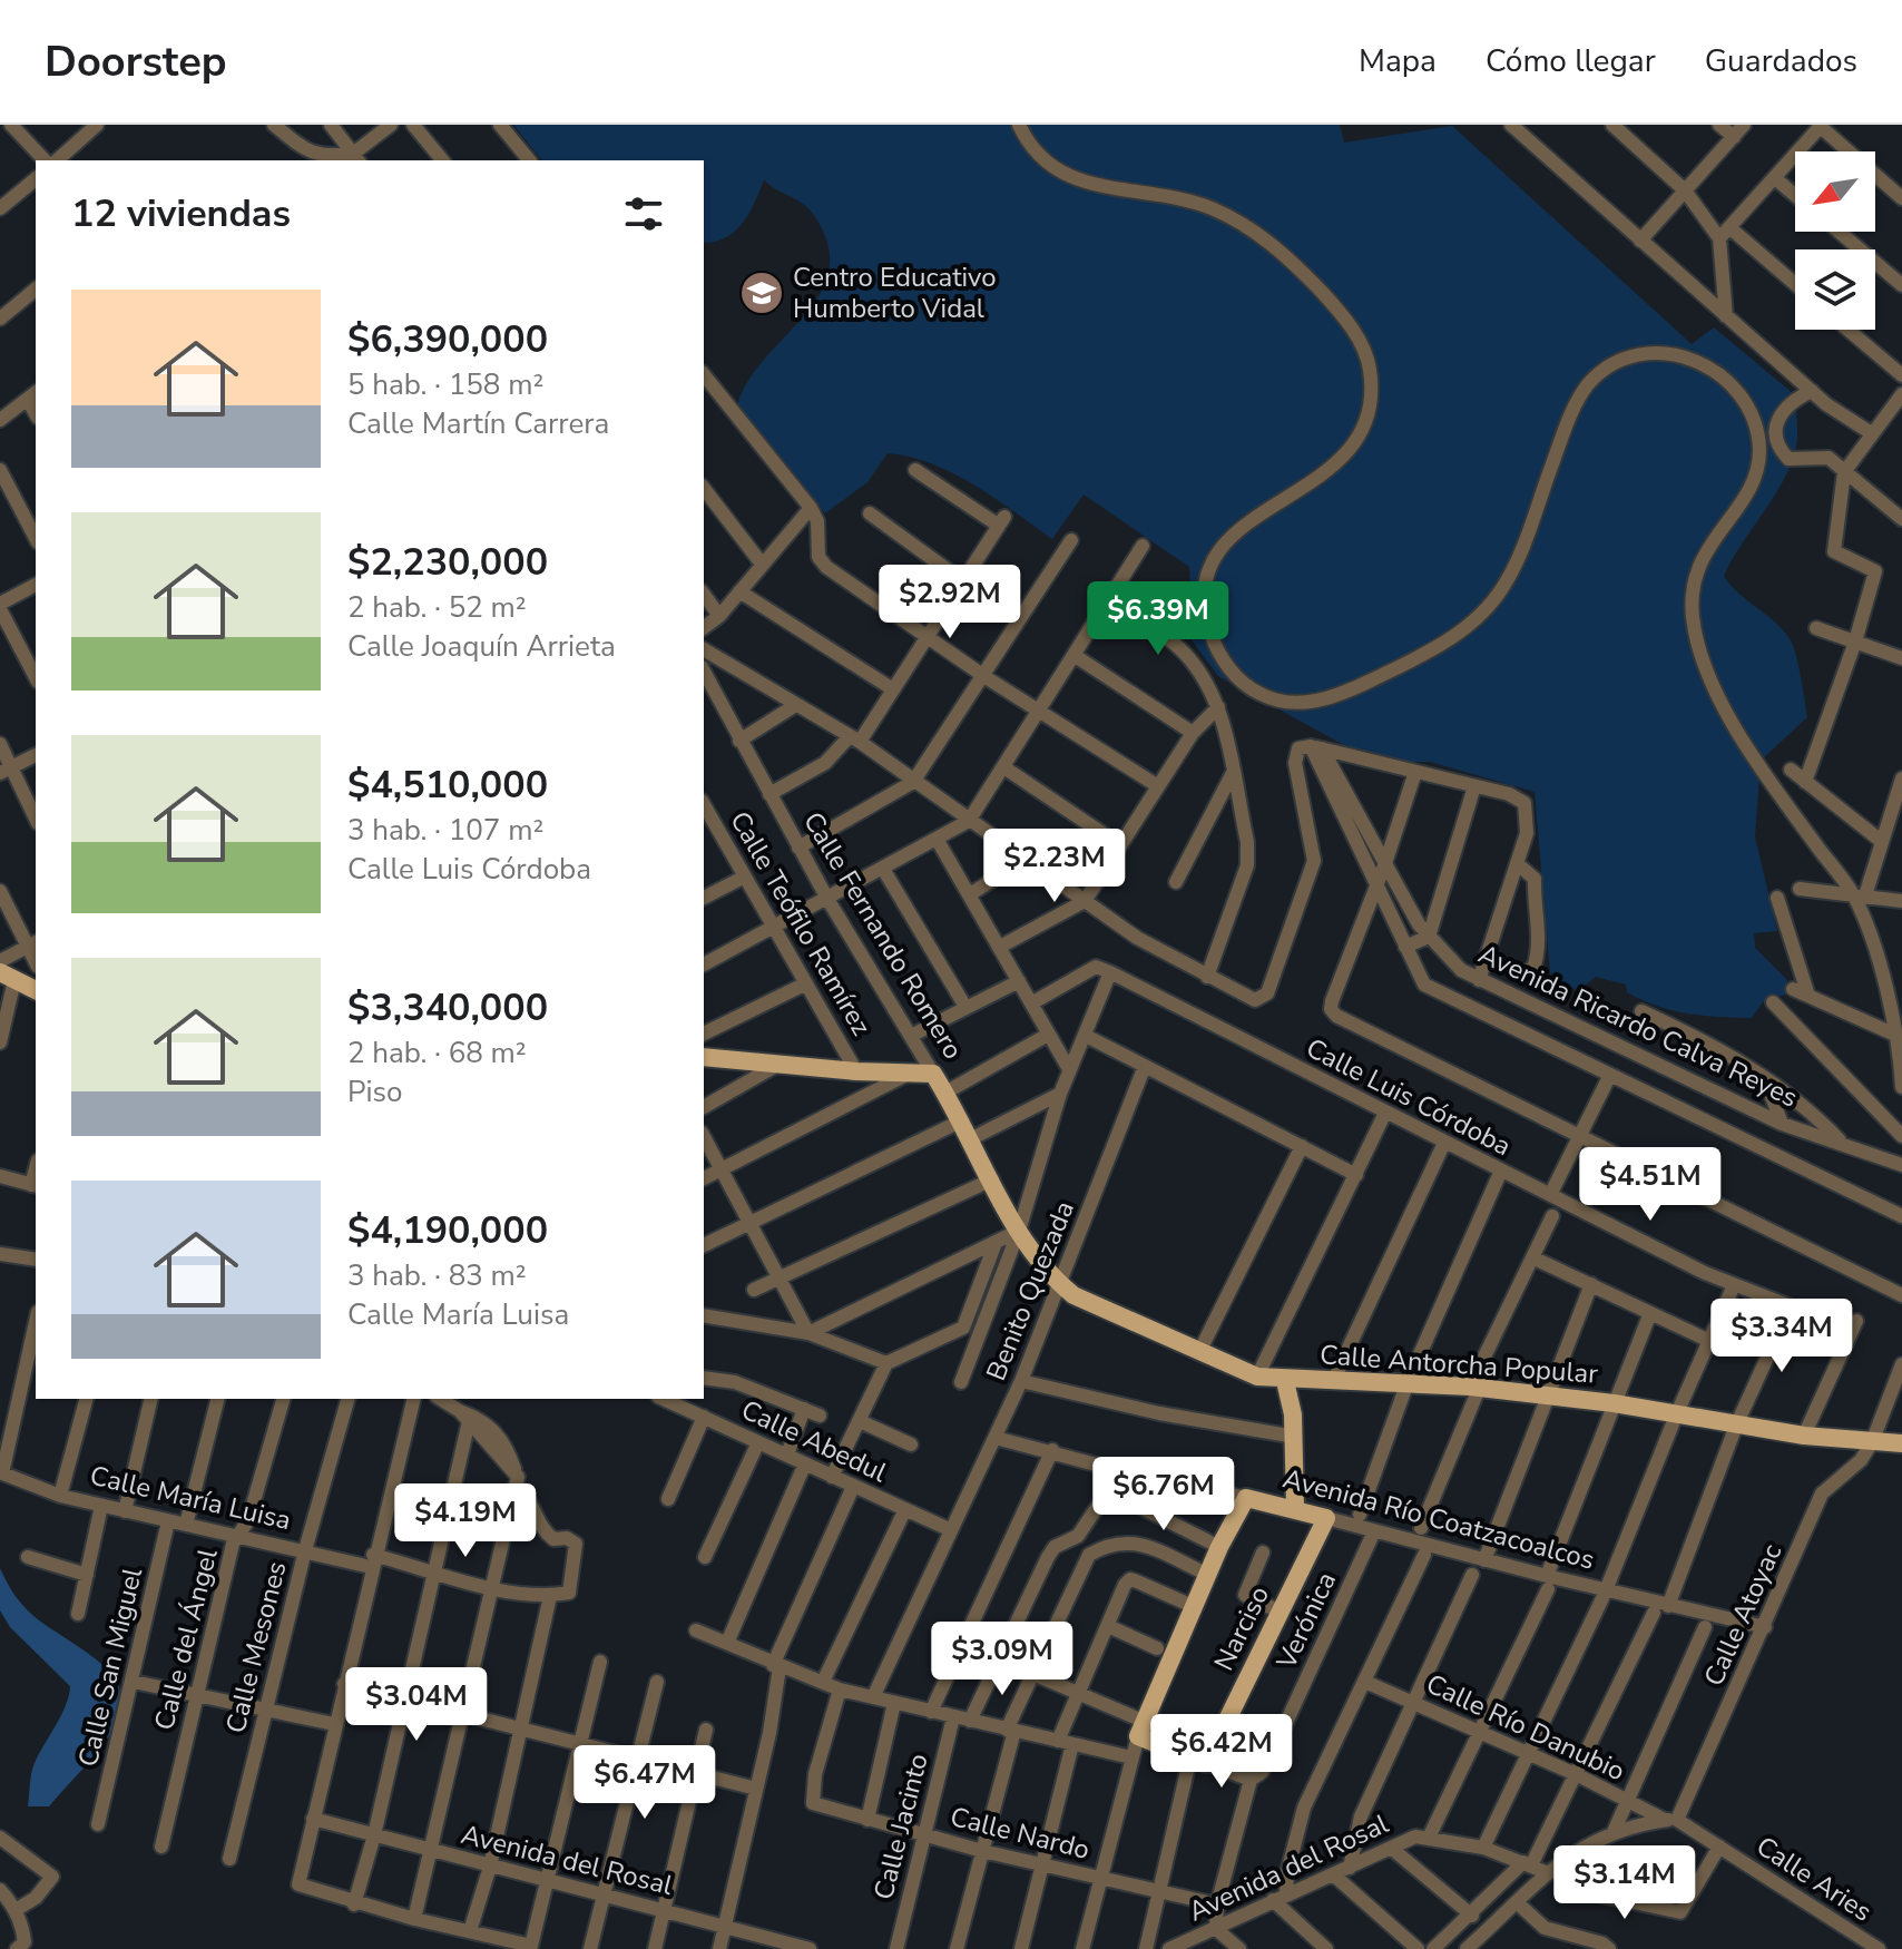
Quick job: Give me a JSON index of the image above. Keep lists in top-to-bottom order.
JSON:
{
  "streets": {
    "main road": [
      "Calle Fernando Romero",
      "Calle Antorcha Popular",
      "Avenida Río Coatzacoalcos",
      "Narciso"
    ],
    "street": [
      "Calle Teófilo Ramírez",
      "Avenida Ricardo Calva Reyes",
      "Calle Luis Córdoba",
      "Benito Quezada",
      "Calle Abedul",
      "Calle María Luisa",
      "Calle Atoyac",
      "Verónica",
      "Calle del Ángel",
      "Calle Mesones",
      "Calle San Miguel",
      "Calle Río Danubio",
      "Calle Jacinto",
      "Calle Nardo",
      "Avenida del Rosal",
      "Calle Aries"
    ]
  },
  "crossings": [
    ["Calle Fernando Romero", "Benito Quezada"],
    ["Calle Fernando Romero", "Calle Antorcha Popular"],
    ["Calle Luis Córdoba", "Calle Antorcha Popular"],
    ["Benito Quezada", "Calle Antorcha Popular"],
    ["Benito Quezada", "Calle Abedul"],
    ["Benito Quezada", "Avenida Río Coatzacoalcos"],
    ["Calle Antorcha Popular", "Calle Atoyac"],
    ["Calle María Luisa", "Calle del Ángel"],
    ["Calle María Luisa", "Calle Mesones"],
    ["Calle María Luisa", "Calle San Miguel"],
    ["Avenida Río Coatzacoalcos", "Calle Atoyac"],
    ["Avenida Río Coatzacoalcos", "Verónica"],
    ["Avenida Río Coatzacoalcos", "Narciso"],
    ["Calle Atoyac", "Calle Río Danubio"],
    ["Calle Atoyac", "Calle Aries"],
    ["Verónica", "Calle Nardo"],
    ["Verónica", "Avenida del Rosal"],
    ["Narciso", "Calle Nardo"],
    ["Calle Río Danubio", "Calle Aries"],
    ["Calle Jacinto", "Calle Nardo"]
  ],
  "places": {
    "school or university": ["Centro Educativo Humberto Vidal"]
  },
  "north": "bottom left",
  "page": {
    "header": "Doorstep",
    "nav": ["Mapa", "Cómo llegar", "Guardados"],
    "heading": "12 viviendas",
    "list": [
      {
        "name": "$6,390,000",
        "note": "5 hab. · 158 m² · Calle Martín Carrera"
      },
      {
        "name": "$2,230,000",
        "note": "2 hab. · 52 m² · Calle Joaquín Arrieta"
      },
      {
        "name": "$4,510,000",
        "note": "3 hab. · 107 m² · Calle Luis Córdoba"
      },
      {
        "name": "$3,340,000",
        "note": "2 hab. · 68 m² · Piso"
      },
      {
        "name": "$4,190,000",
        "note": "3 hab. · 83 m² · Calle María Luisa"
      }
    ],
    "price": [
      "$2.92M",
      "$6.39M",
      "$2.23M",
      "$4.51M",
      "$3.34M",
      "$6.76M",
      "$4.19M",
      "$3.09M",
      "$3.04M",
      "$6.42M",
      "$6.47M",
      "$3.14M"
    ]
  }
}
